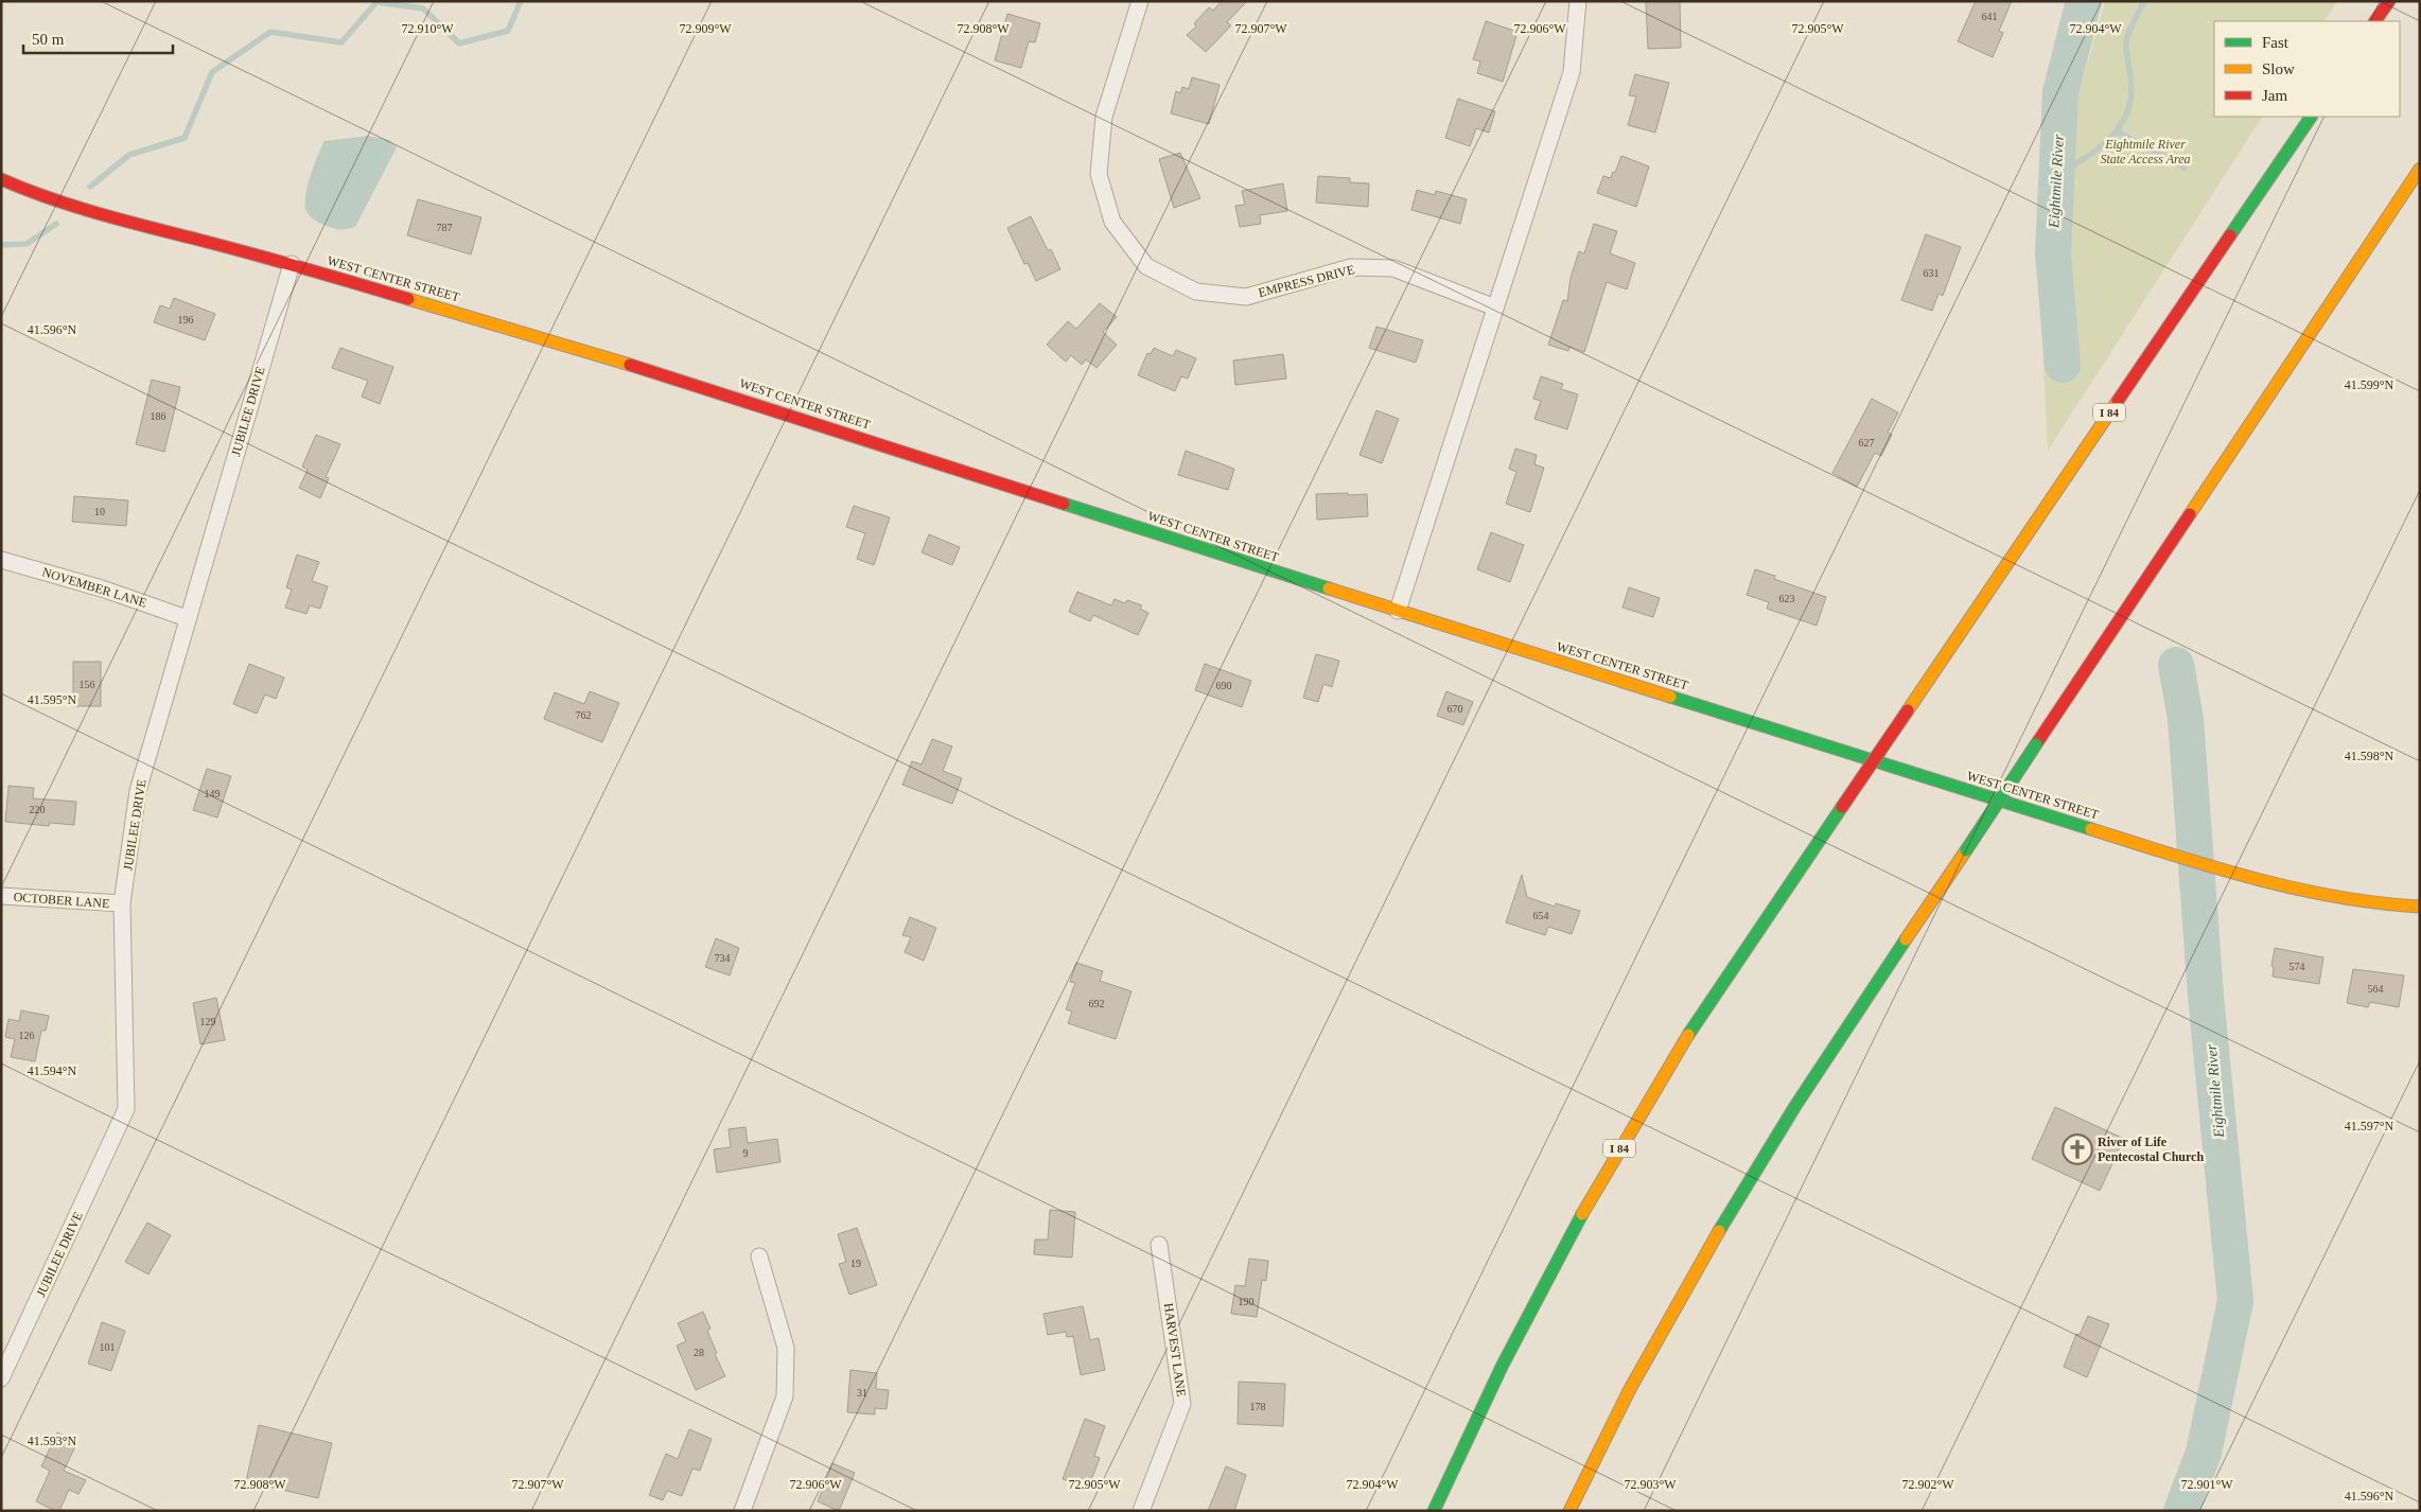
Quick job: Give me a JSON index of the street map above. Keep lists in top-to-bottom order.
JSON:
{
  "streets": {
    "main road": ["WEST CENTER STREET", "I 84"],
    "street": [
      "EMPRESS DRIVE",
      "JUBILEE DRIVE",
      "NOVEMBER LANE",
      "OCTOBER LANE",
      "HARVEST LANE"
    ]
  },
  "crossings": [
    ["WEST CENTER STREET", "JUBILEE DRIVE"],
    ["JUBILEE DRIVE", "NOVEMBER LANE"],
    ["JUBILEE DRIVE", "OCTOBER LANE"]
  ],
  "water": ["Eightmile River"],
  "parks": ["Eightmile River State Access Area"],
  "places": {
    "church": ["River of Life Pentecostal Church"]
  },
  "house_numbers": [
    "641",
    "787",
    "631",
    "196",
    "186",
    "627",
    "10",
    "623",
    "156",
    "690",
    "670",
    "762",
    "149",
    "220",
    "654",
    "734",
    "574",
    "564",
    "692",
    "129",
    "126",
    "9",
    "19",
    "190",
    "101",
    "28",
    "31",
    "178"
  ],
  "legend": ["Fast", "Slow", "Jam"],
  "scale_bar": "50 m",
  "coordinates": [
    "72.910°W",
    "72.909°W",
    "72.908°W",
    "72.907°W",
    "72.906°W",
    "72.905°W",
    "72.904°W",
    "41.596°N",
    "41.599°N",
    "41.595°N",
    "41.598°N",
    "41.594°N",
    "41.597°N",
    "41.593°N",
    "72.903°W",
    "72.902°W",
    "72.901°W"
  ]
}
